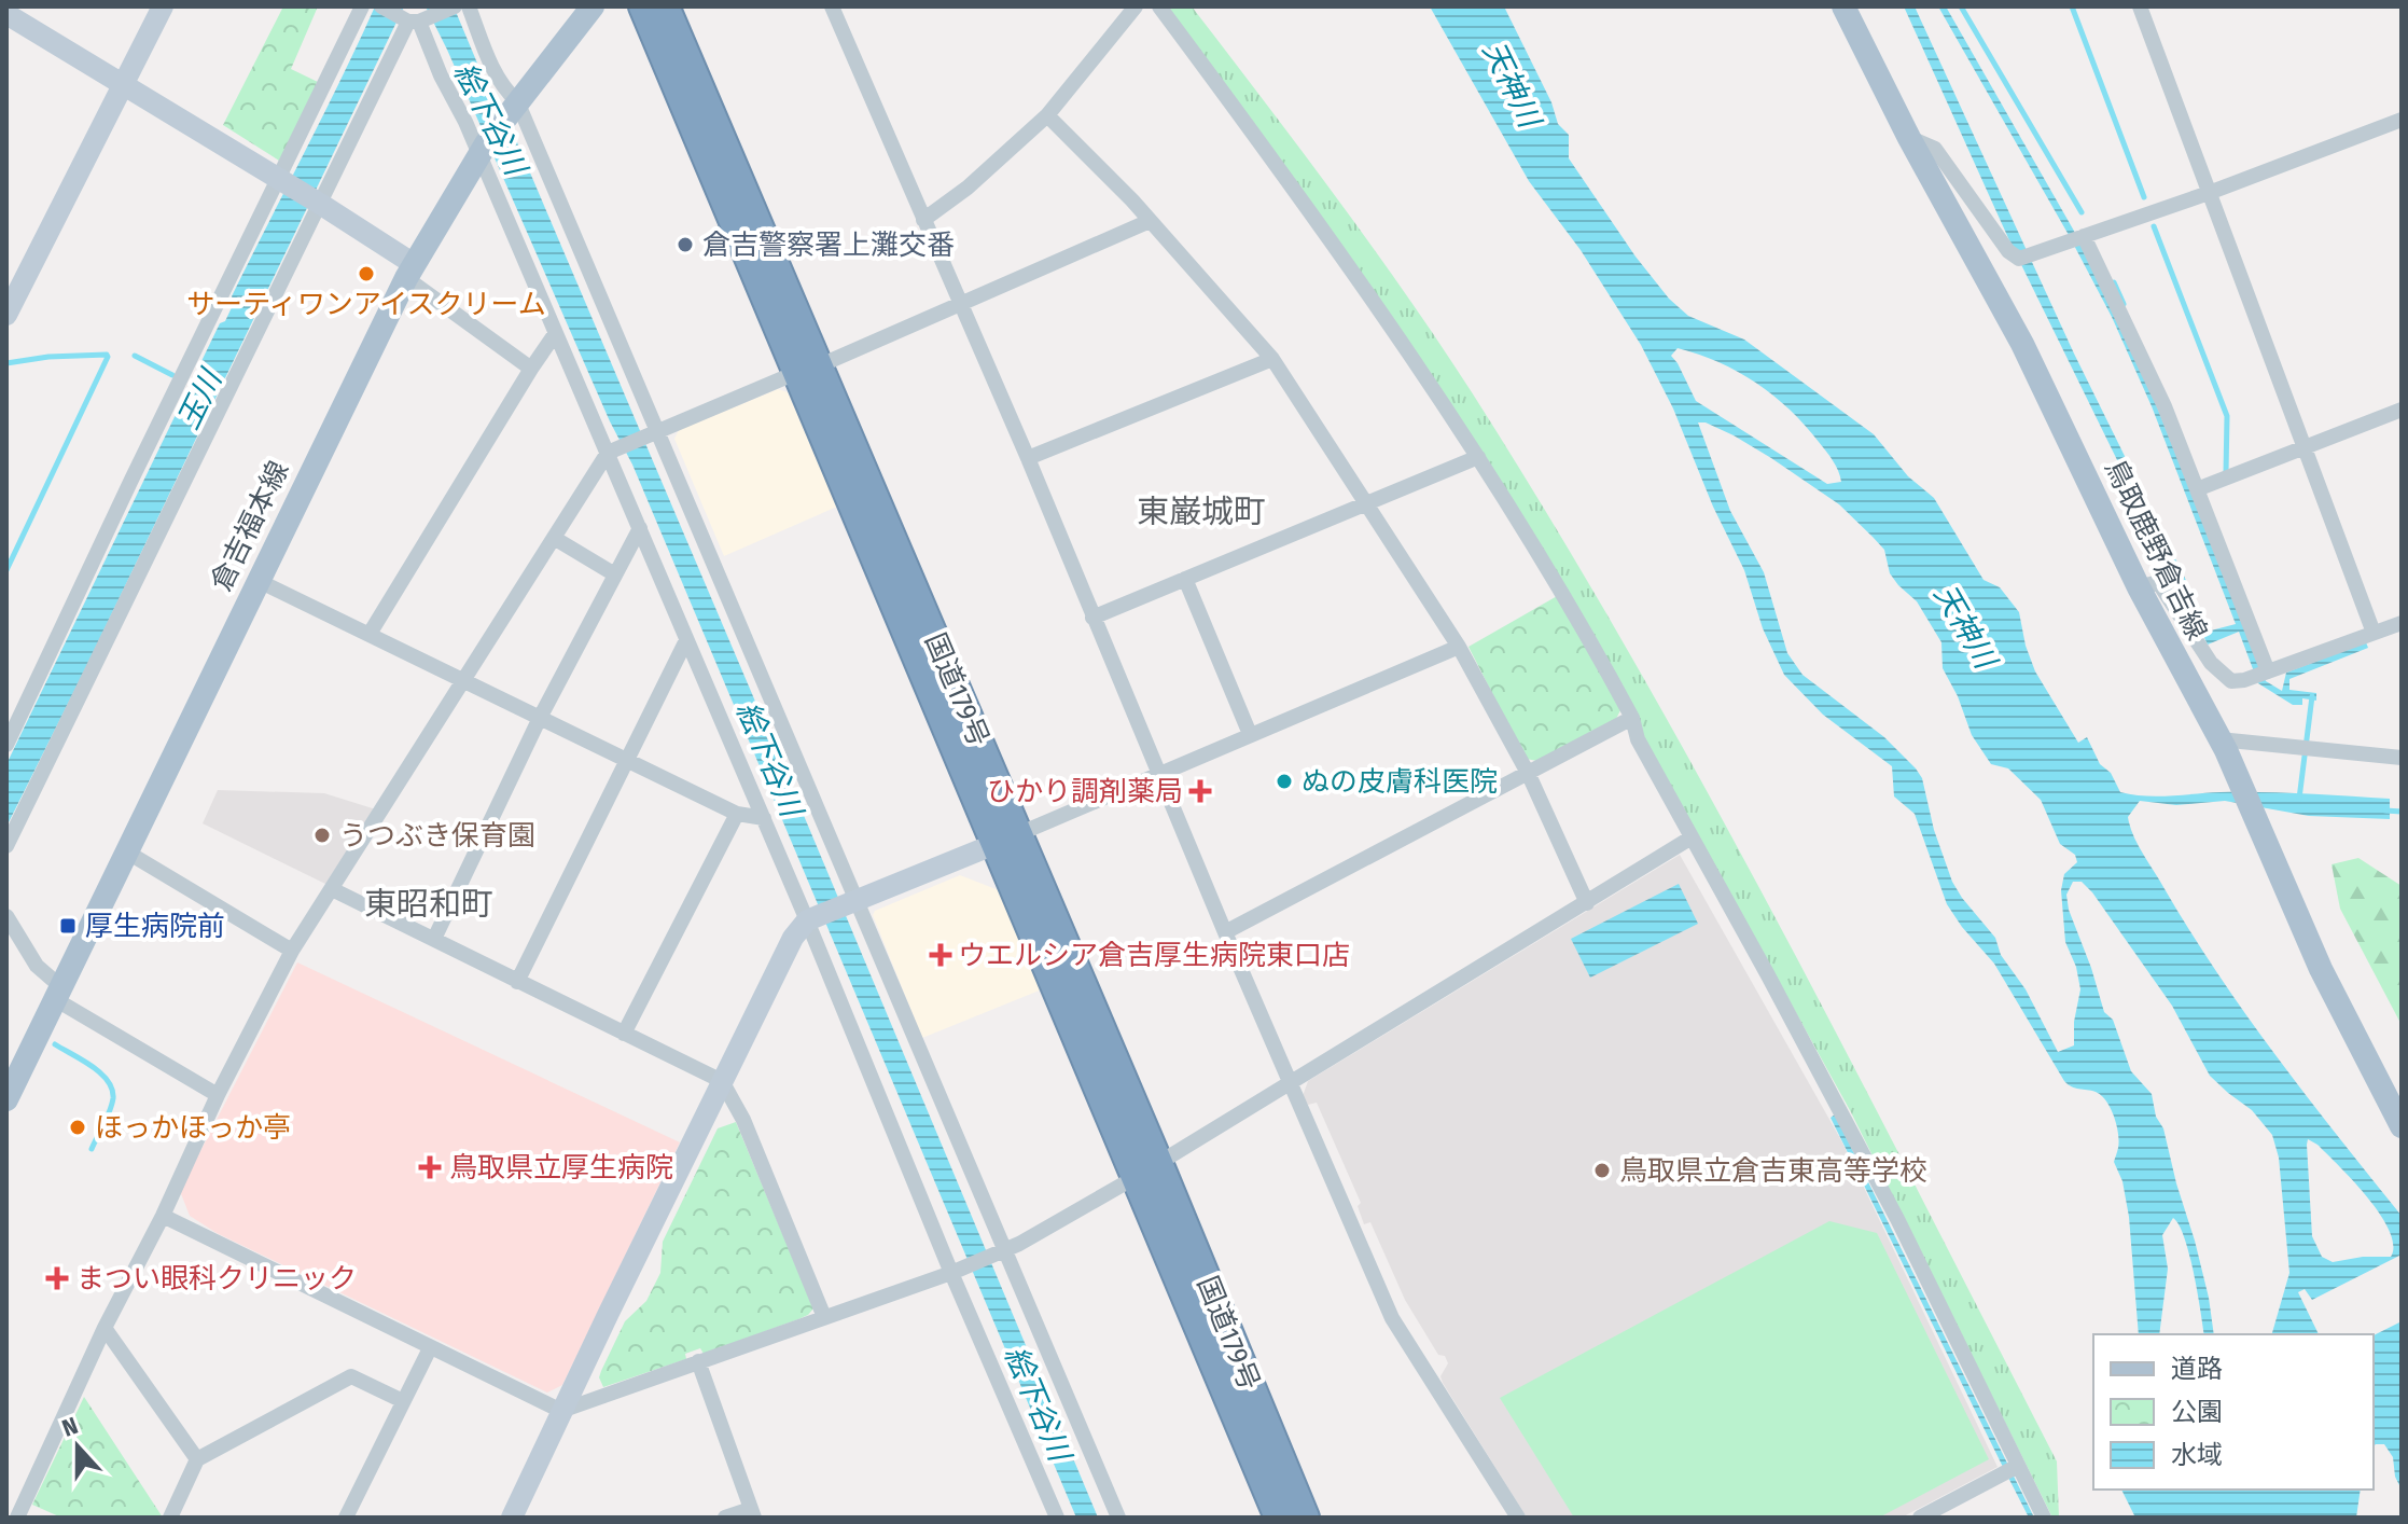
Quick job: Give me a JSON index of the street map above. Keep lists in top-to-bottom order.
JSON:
{
  "streets": {
    "highway": ["国道179号"],
    "main road": ["倉吉福本線", "鳥取鹿野倉吉線"]
  },
  "districts": ["東巌城町", "東昭和町"],
  "water": ["天神川", "絵下谷川", "玉川"],
  "places": {
    "other": [
      "倉吉警察署上灘交番",
      "サーティワンアイスクリーム",
      "ぬの皮膚科医院",
      "うつぶき保育園",
      "ほっかほっか亭",
      "鳥取県立倉吉東高等学校"
    ],
    "health": [
      "ひかり調剤薬局",
      "ウエルシア倉吉厚生病院東口店",
      "鳥取県立厚生病院",
      "まつい眼科クリニック"
    ],
    "transit": ["厚生病院前"]
  },
  "legend": ["道路", "公園", "水域"],
  "north": "top"
}
